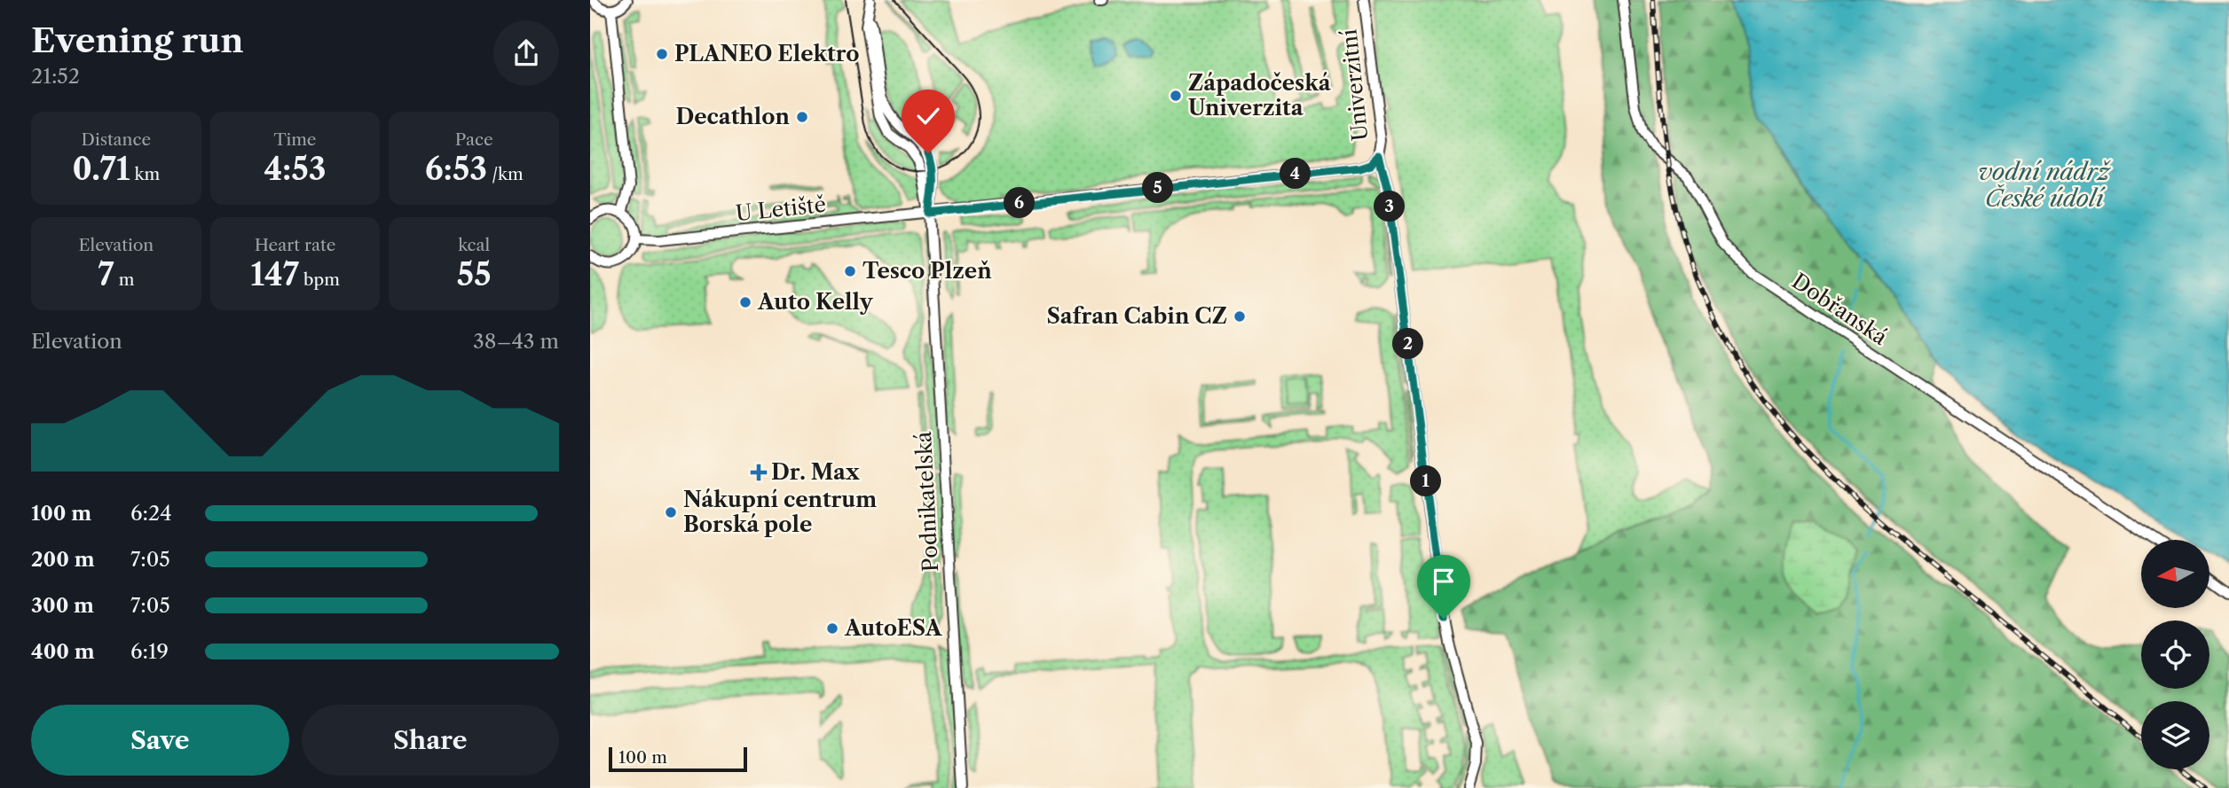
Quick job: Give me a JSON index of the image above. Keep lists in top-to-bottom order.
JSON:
{
  "streets": {
    "street": [
      "Univerzitní",
      "U Letiště",
      "Dobřanská",
      "Podnikatelská"
    ]
  },
  "crossings": [
    ["Univerzitní", "U Letiště"],
    ["U Letiště", "Podnikatelská"]
  ],
  "water": ["vodní nádrž České údolí"],
  "places": {
    "other": [
      "PLANEO Elektro",
      "Západočeská Univerzita",
      "Decathlon",
      "Tesco Plzeň",
      "Auto Kelly",
      "Safran Cabin CZ",
      "Nákupní centrum Borská pole",
      "AutoESA"
    ],
    "health": ["Dr. Max"]
  },
  "scale_bar": "100 m",
  "north": "left",
  "page": {
    "heading": ["Evening run", "21:52"],
    "stats": [
      ["Distance", "0.71 km"],
      ["Time", "4:53"],
      ["Pace", "6:53 /km"],
      ["Elevation", "7 m"],
      ["Heart rate", "147 bpm"],
      ["kcal", "55"]
    ],
    "pins": [
      "4",
      "5",
      "6",
      "3",
      "2",
      "1"
    ],
    "chart": ["Elevation", "38–43 m"],
    "list": [
      {
        "name": "100 m",
        "note": "6:24"
      },
      {
        "name": "200 m",
        "note": "7:05"
      },
      {
        "name": "300 m",
        "note": "7:05"
      },
      {
        "name": "400 m",
        "note": "6:19"
      }
    ],
    "buttons": ["Save", "Share"],
    "scale": "100 m"
  }
}
